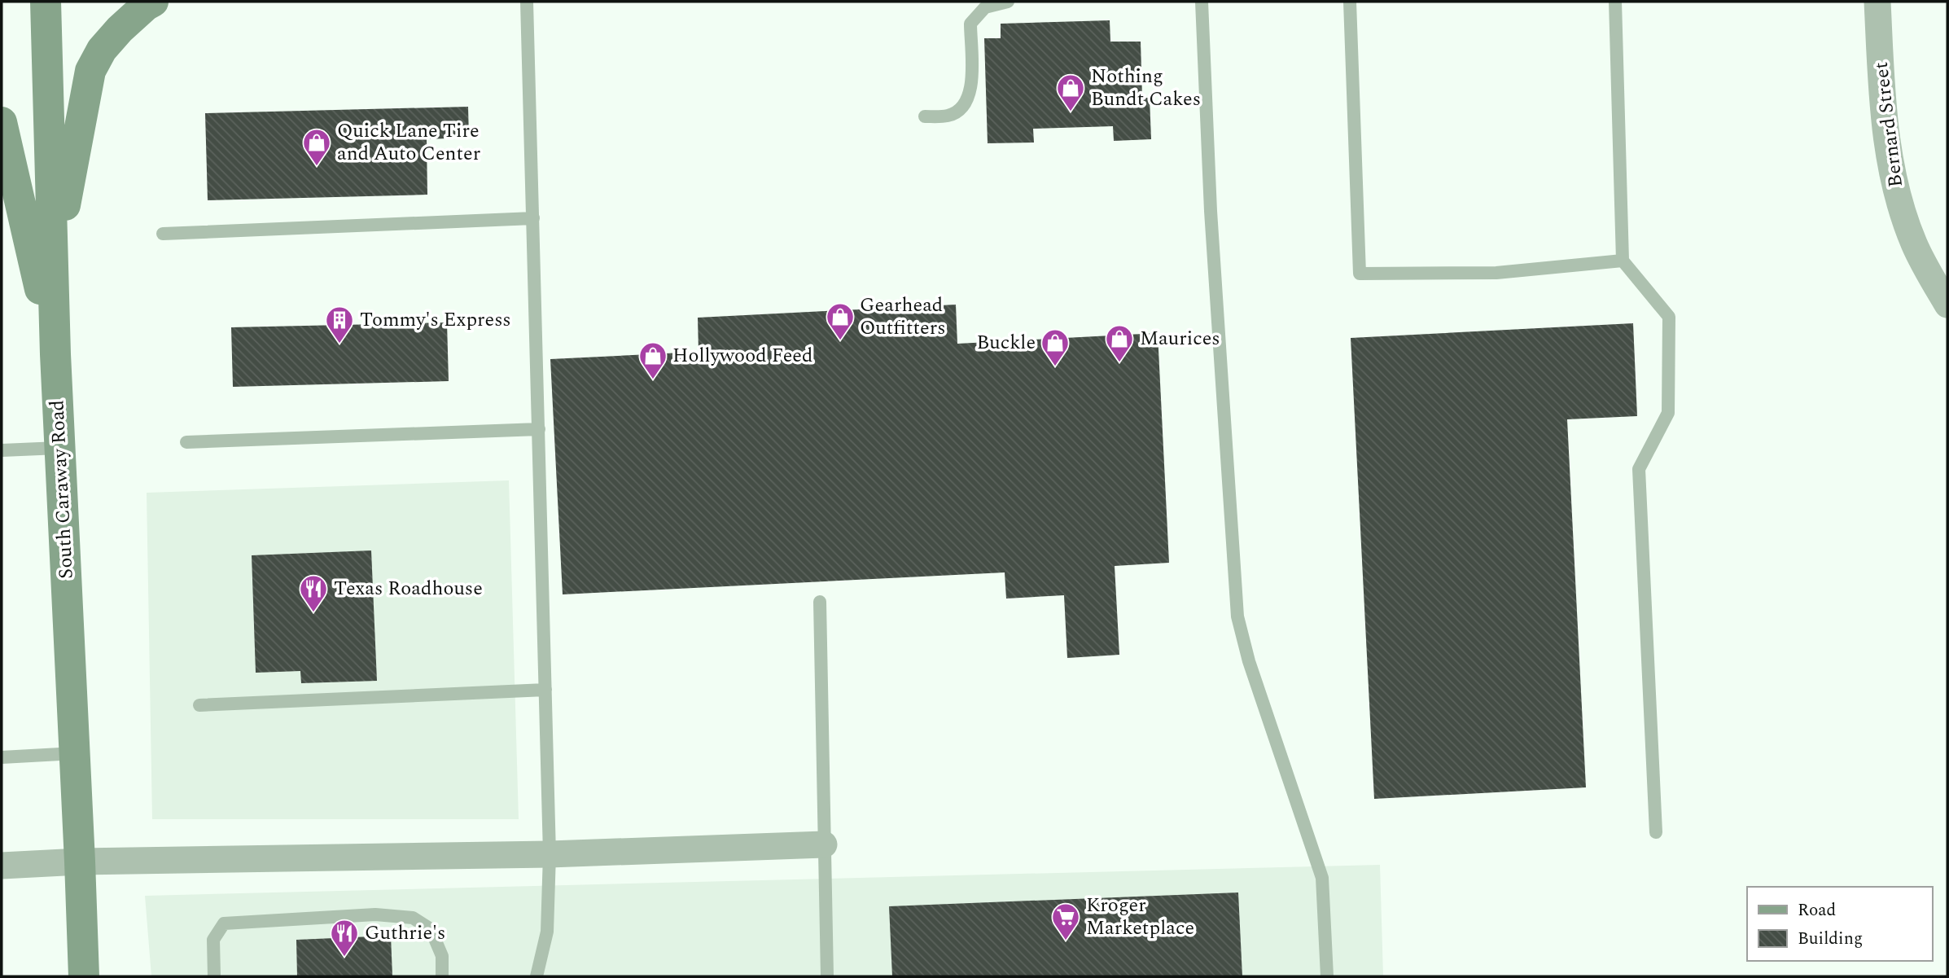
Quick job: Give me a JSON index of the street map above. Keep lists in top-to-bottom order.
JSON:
{
  "streets": {
    "main road": ["South Caraway Road"],
    "street": ["Bernard Street"]
  },
  "places": {
    "shop": [
      "Nothing Bundt Cakes",
      "Quick Lane Tire and Auto Center",
      "Gearhead Outfitters",
      "Maurices",
      "Buckle",
      "Hollywood Feed"
    ],
    "building": ["Tommy's Express"],
    "restaurant": ["Texas Roadhouse", "Guthrie's"],
    "supermarket": ["Kroger Marketplace"]
  },
  "legend": ["Road", "Building"]
}
